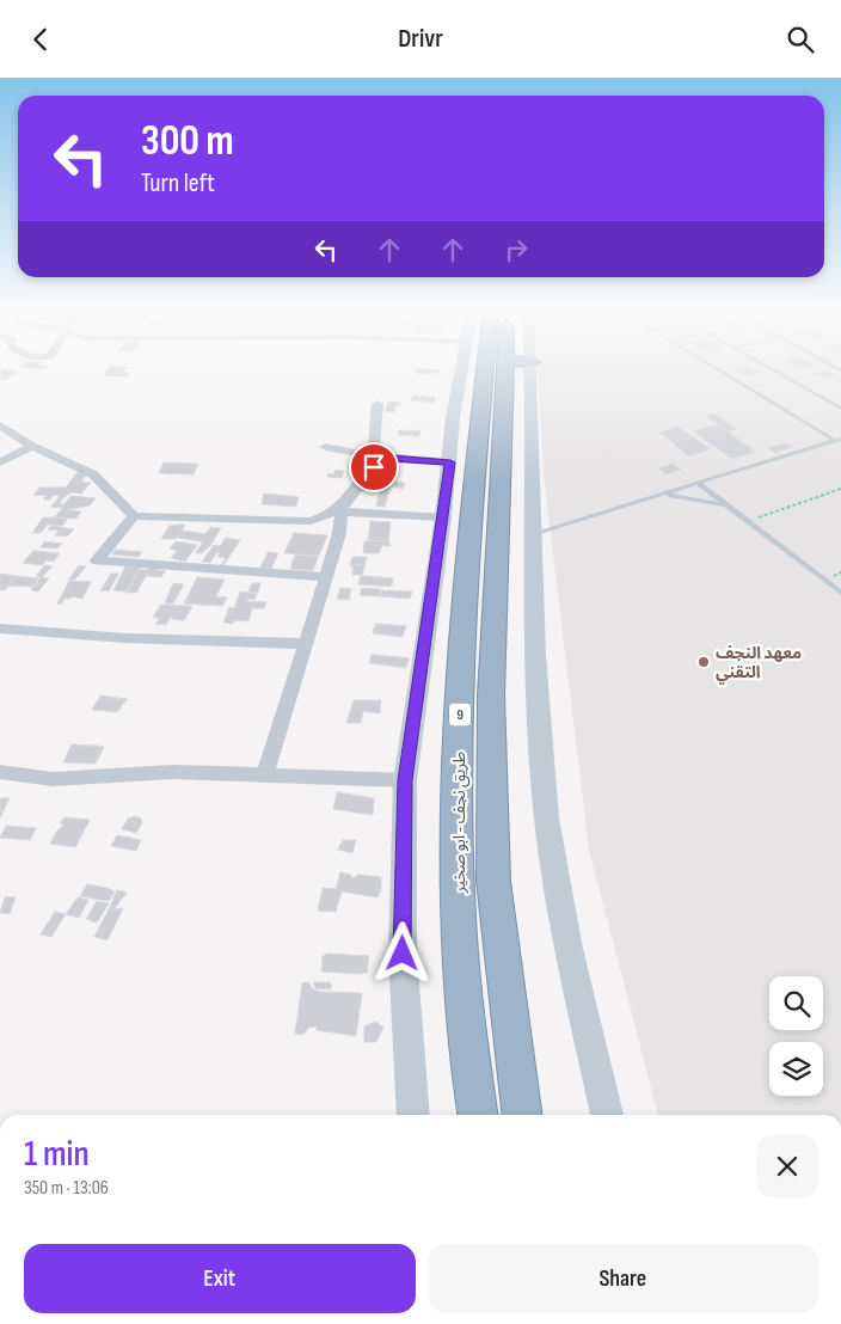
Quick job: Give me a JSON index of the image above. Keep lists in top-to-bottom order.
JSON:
{
  "streets": {
    "highway": ["9", "طريق نجف - ابو صخير"]
  },
  "places": ["معهد النجف التقني"],
  "page": {
    "header": "Drivr",
    "turn": ["300 m", "Turn left"],
    "heading": ["1 min", "350 m · 13:06"],
    "buttons": ["Exit", "Share"]
  }
}
